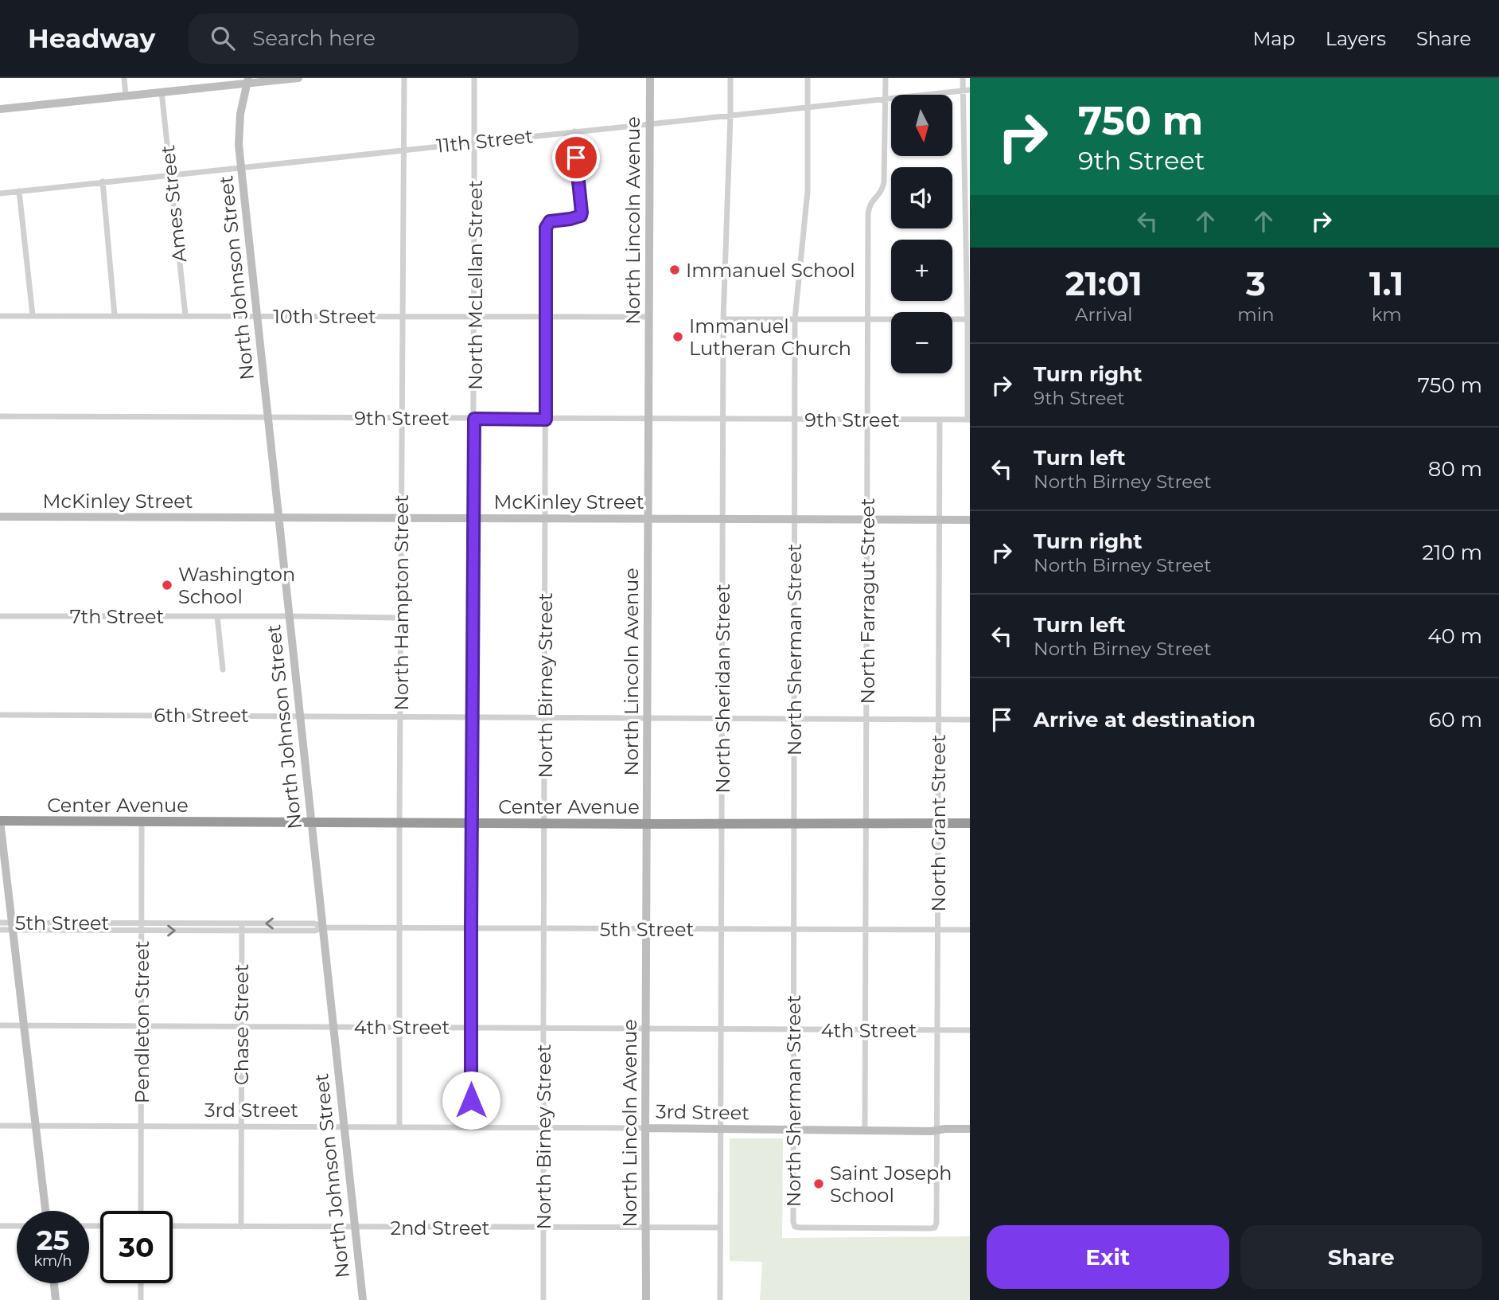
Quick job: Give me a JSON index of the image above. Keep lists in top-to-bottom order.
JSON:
{
  "streets": {
    "highway": ["Center Avenue"],
    "street": [
      "11th Street",
      "Ames Street",
      "North Lincoln Avenue",
      "North Johnson Street",
      "North McLellan Street",
      "10th Street",
      "9th Street",
      "McKinley Street",
      "North Farragut Street",
      "North Hampton Street",
      "7th Street",
      "North Sherman Street",
      "North Birney Street",
      "North Sheridan Street",
      "6th Street",
      "North Grant Street",
      "5th Street",
      "Pendleton Street",
      "Chase Street",
      "4th Street",
      "3rd Street",
      "2nd Street"
    ]
  },
  "crossings": [
    ["11th Street", "Ames Street"],
    ["11th Street", "North Lincoln Avenue"],
    ["11th Street", "North Johnson Street"],
    ["11th Street", "North McLellan Street"],
    ["11th Street", "North Farragut Street"],
    ["11th Street", "North Hampton Street"],
    ["11th Street", "North Sherman Street"],
    ["11th Street", "North Birney Street"],
    ["11th Street", "North Sheridan Street"],
    ["Ames Street", "10th Street"],
    ["North Lincoln Avenue", "10th Street"],
    ["North Lincoln Avenue", "9th Street"],
    ["North Lincoln Avenue", "McKinley Street"],
    ["North Lincoln Avenue", "6th Street"],
    ["North Lincoln Avenue", "Center Avenue"],
    ["North Lincoln Avenue", "5th Street"],
    ["North Lincoln Avenue", "4th Street"],
    ["North Lincoln Avenue", "3rd Street"],
    ["North Lincoln Avenue", "2nd Street"],
    ["North Johnson Street", "10th Street"],
    ["North Johnson Street", "9th Street"],
    ["North Johnson Street", "McKinley Street"],
    ["North Johnson Street", "7th Street"],
    ["North Johnson Street", "6th Street"],
    ["North Johnson Street", "Center Avenue"],
    ["North Johnson Street", "5th Street"],
    ["North Johnson Street", "4th Street"],
    ["North Johnson Street", "3rd Street"],
    ["North Johnson Street", "2nd Street"],
    ["North McLellan Street", "10th Street"],
    ["North McLellan Street", "9th Street"],
    ["North McLellan Street", "McKinley Street"],
    ["North McLellan Street", "6th Street"],
    ["North McLellan Street", "Center Avenue"],
    ["North McLellan Street", "5th Street"],
    ["North McLellan Street", "4th Street"],
    ["North McLellan Street", "3rd Street"],
    ["10th Street", "North Hampton Street"],
    ["10th Street", "North Birney Street"],
    ["9th Street", "North Farragut Street"],
    ["9th Street", "North Hampton Street"],
    ["9th Street", "North Sherman Street"],
    ["9th Street", "North Birney Street"],
    ["9th Street", "North Sheridan Street"],
    ["9th Street", "North Grant Street"],
    ["McKinley Street", "North Farragut Street"],
    ["McKinley Street", "North Hampton Street"],
    ["McKinley Street", "North Sherman Street"],
    ["McKinley Street", "North Birney Street"],
    ["McKinley Street", "North Sheridan Street"],
    ["McKinley Street", "North Grant Street"],
    ["North Farragut Street", "6th Street"],
    ["North Farragut Street", "Center Avenue"],
    ["North Farragut Street", "5th Street"],
    ["North Farragut Street", "4th Street"],
    ["North Farragut Street", "3rd Street"],
    ["North Hampton Street", "7th Street"],
    ["North Hampton Street", "6th Street"],
    ["North Hampton Street", "Center Avenue"],
    ["North Hampton Street", "5th Street"],
    ["North Hampton Street", "4th Street"],
    ["North Hampton Street", "3rd Street"],
    ["North Sherman Street", "6th Street"],
    ["North Sherman Street", "Center Avenue"],
    ["North Sherman Street", "North Grant Street"],
    ["North Sherman Street", "5th Street"],
    ["North Sherman Street", "4th Street"],
    ["North Sherman Street", "3rd Street"],
    ["North Birney Street", "6th Street"],
    ["North Birney Street", "Center Avenue"],
    ["North Birney Street", "5th Street"],
    ["North Birney Street", "4th Street"],
    ["North Birney Street", "3rd Street"],
    ["North Birney Street", "2nd Street"],
    ["North Sheridan Street", "6th Street"],
    ["North Sheridan Street", "Center Avenue"],
    ["North Sheridan Street", "5th Street"],
    ["North Sheridan Street", "4th Street"],
    ["North Sheridan Street", "3rd Street"],
    ["North Sheridan Street", "2nd Street"],
    ["6th Street", "North Grant Street"],
    ["Center Avenue", "North Grant Street"],
    ["Center Avenue", "Pendleton Street"],
    ["North Grant Street", "5th Street"],
    ["North Grant Street", "4th Street"],
    ["North Grant Street", "3rd Street"],
    ["5th Street", "Pendleton Street"],
    ["5th Street", "Chase Street"],
    ["Pendleton Street", "4th Street"],
    ["Pendleton Street", "3rd Street"],
    ["Chase Street", "4th Street"],
    ["Chase Street", "3rd Street"],
    ["Chase Street", "2nd Street"]
  ],
  "places": [
    "Immanuel School",
    "Immanuel Lutheran Church",
    "Washington School",
    "Saint Joseph School"
  ],
  "north": "bottom",
  "page": {
    "header": "Headway",
    "search": "Search here",
    "nav": ["Map", "Layers", "Share"],
    "turn": ["750 m", "9th Street"],
    "map_buttons": ["+", "−"],
    "eta": [
      "21:01",
      "Arrival",
      "3",
      "min",
      "1.1",
      "km"
    ],
    "list": [
      {
        "name": "Turn right",
        "note": "9th Street",
        "value": "750 m"
      },
      {
        "name": "Turn left",
        "note": "North Birney Street",
        "value": "80 m"
      },
      {
        "name": "Turn right",
        "note": "North Birney Street",
        "value": "210 m"
      },
      {
        "name": "Turn left",
        "note": "North Birney Street",
        "value": "40 m"
      },
      {
        "name": "Arrive at destination",
        "value": "60 m"
      }
    ],
    "speed": "25 km/h",
    "limit": "30",
    "buttons": ["Exit", "Share"]
  }
}
